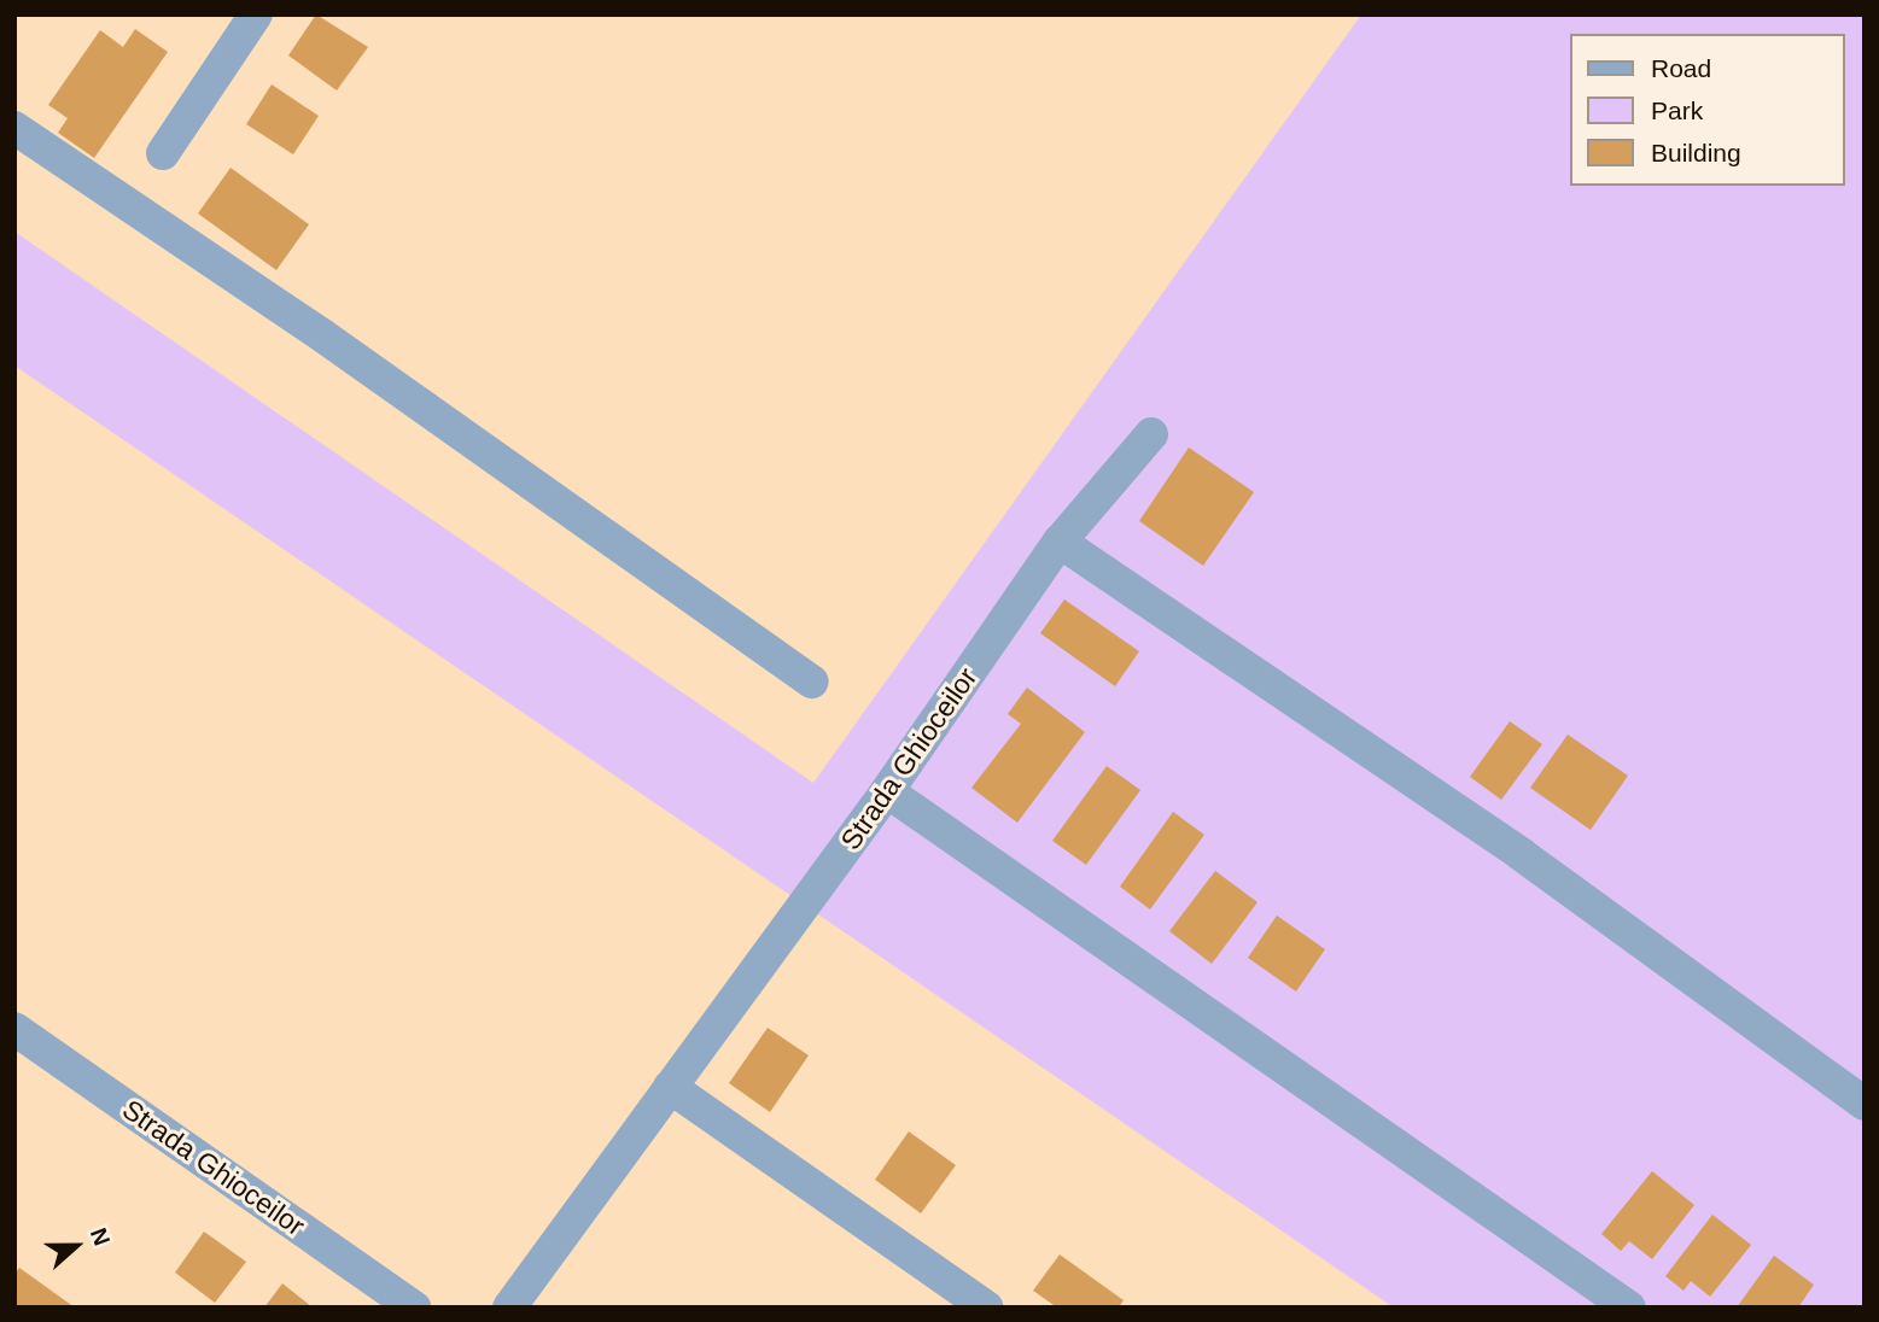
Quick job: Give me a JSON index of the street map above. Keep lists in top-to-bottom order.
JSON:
{
  "streets": {
    "street": ["Strada Ghioceilor"]
  },
  "legend": ["Road", "Park", "Building"],
  "north": "right"
}
